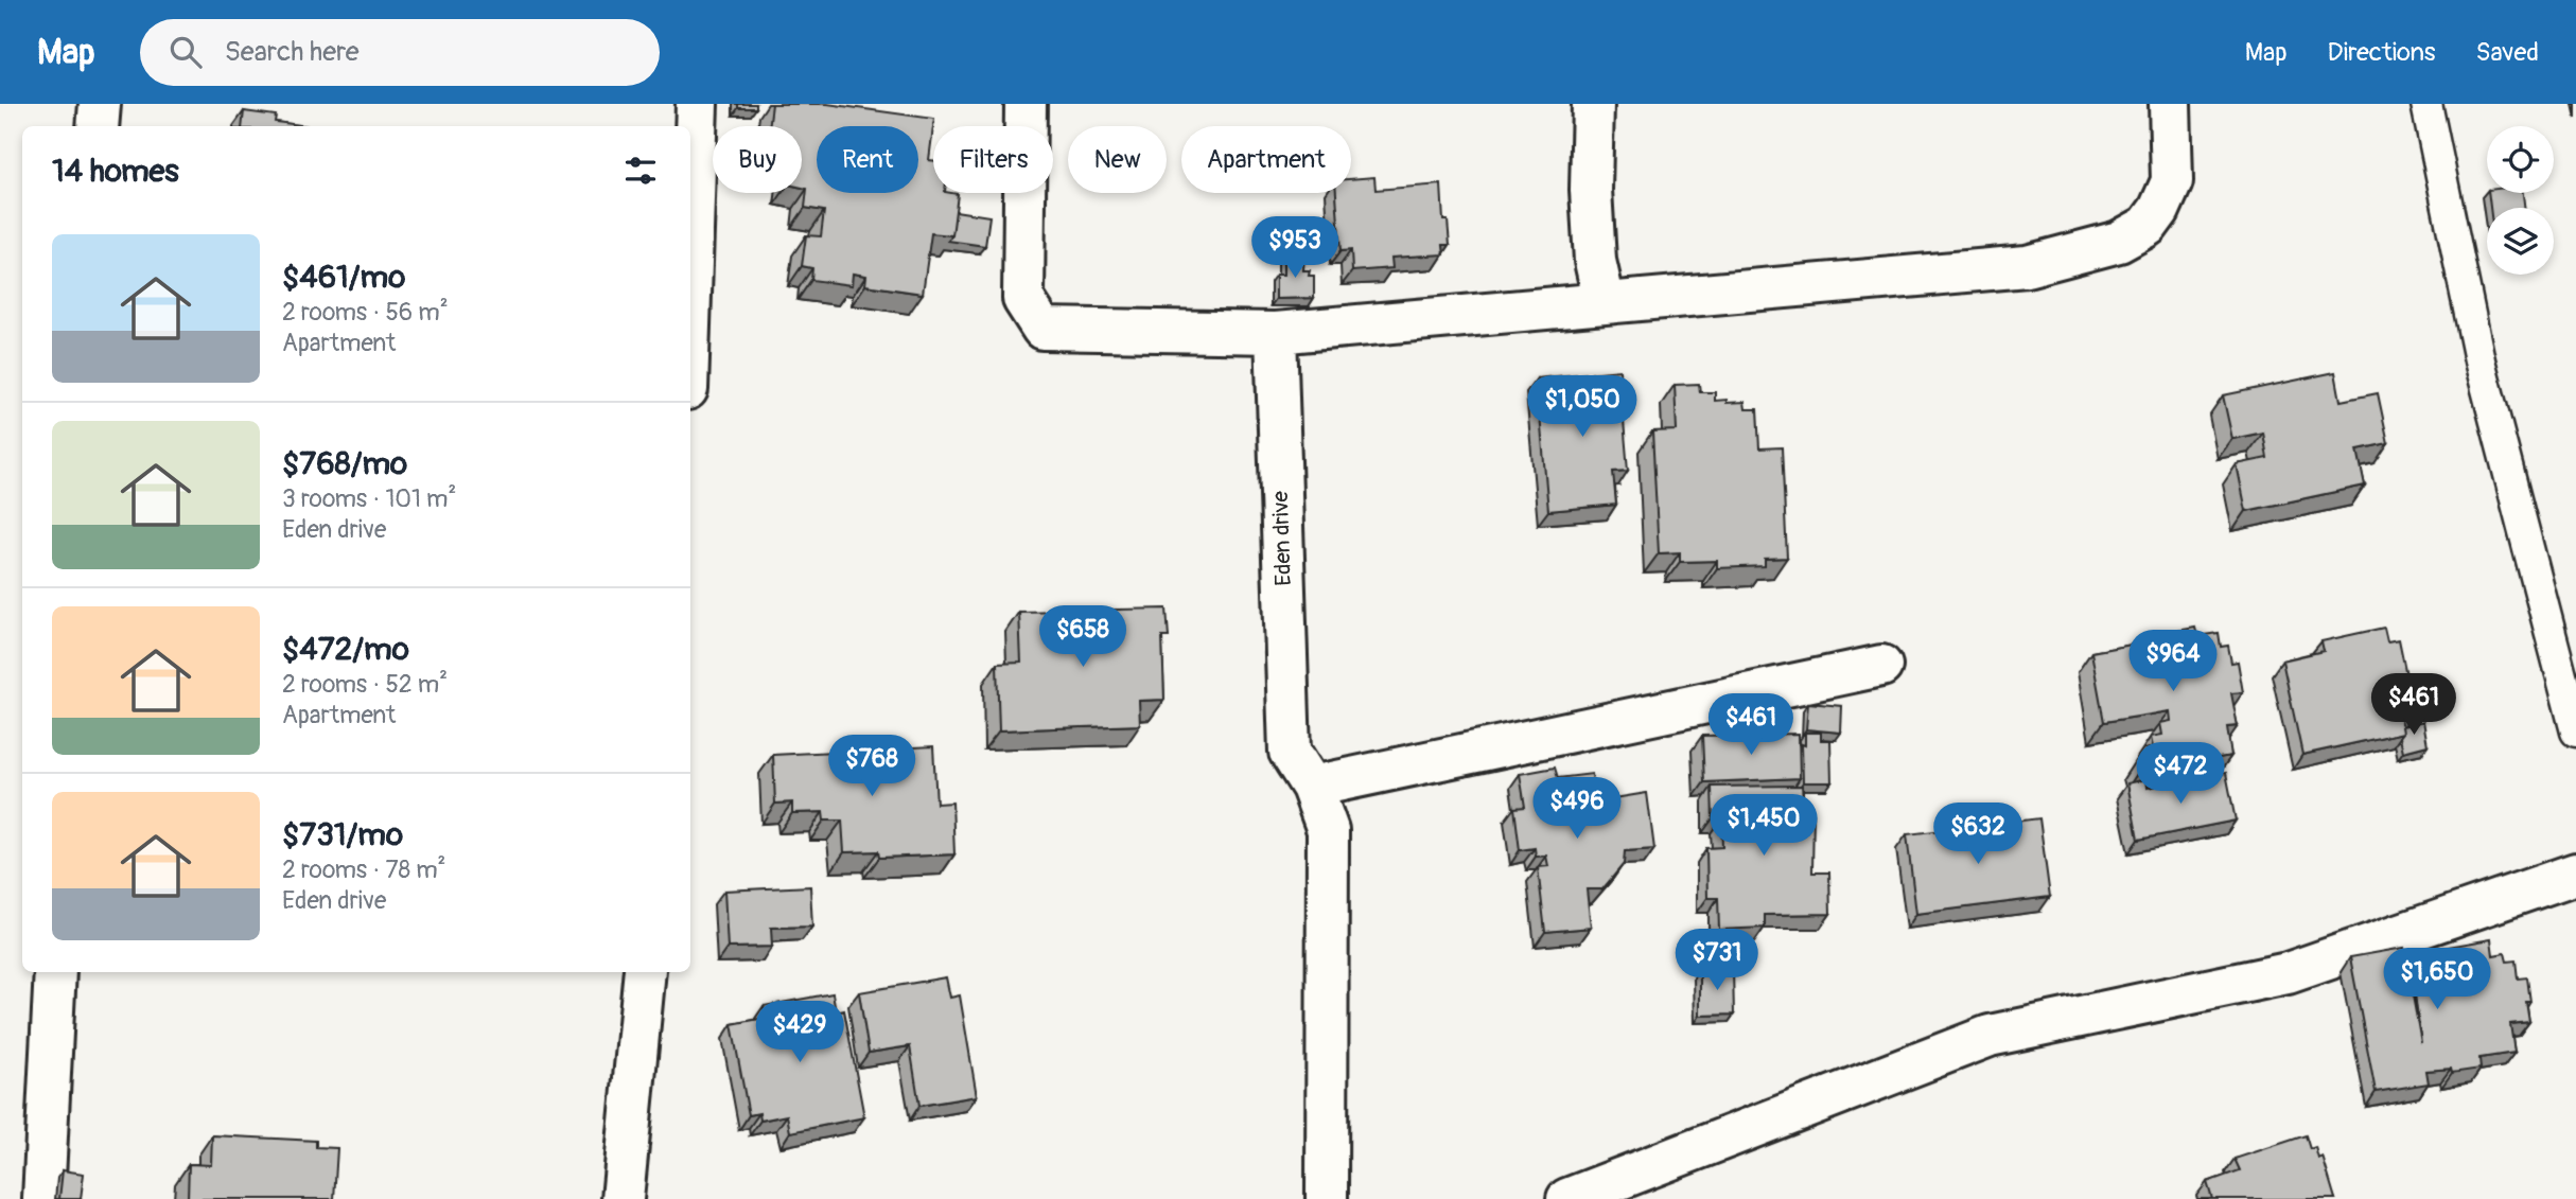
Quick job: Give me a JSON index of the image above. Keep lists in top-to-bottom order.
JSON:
{
  "streets": {
    "street": ["Eden drive"]
  },
  "page": {
    "header": "Map",
    "search": "Search here",
    "nav": ["Map", "Directions", "Saved"],
    "chip": [
      "Buy",
      "Rent",
      "Filters",
      "New",
      "Apartment"
    ],
    "heading": "14 homes",
    "list": [
      {
        "name": "$461/mo",
        "note": "2 rooms · 56 m² · Apartment"
      },
      {
        "name": "$768/mo",
        "note": "3 rooms · 101 m² · Eden drive"
      },
      {
        "name": "$472/mo",
        "note": "2 rooms · 52 m² · Apartment"
      },
      {
        "name": "$731/mo",
        "note": "2 rooms · 78 m² · Eden drive"
      }
    ],
    "price": [
      "$953",
      "$1,050",
      "$658",
      "$964",
      "$461",
      "$461",
      "$768",
      "$472",
      "$496",
      "$1,450",
      "$632",
      "$731",
      "$1,650",
      "$429"
    ]
  }
}
